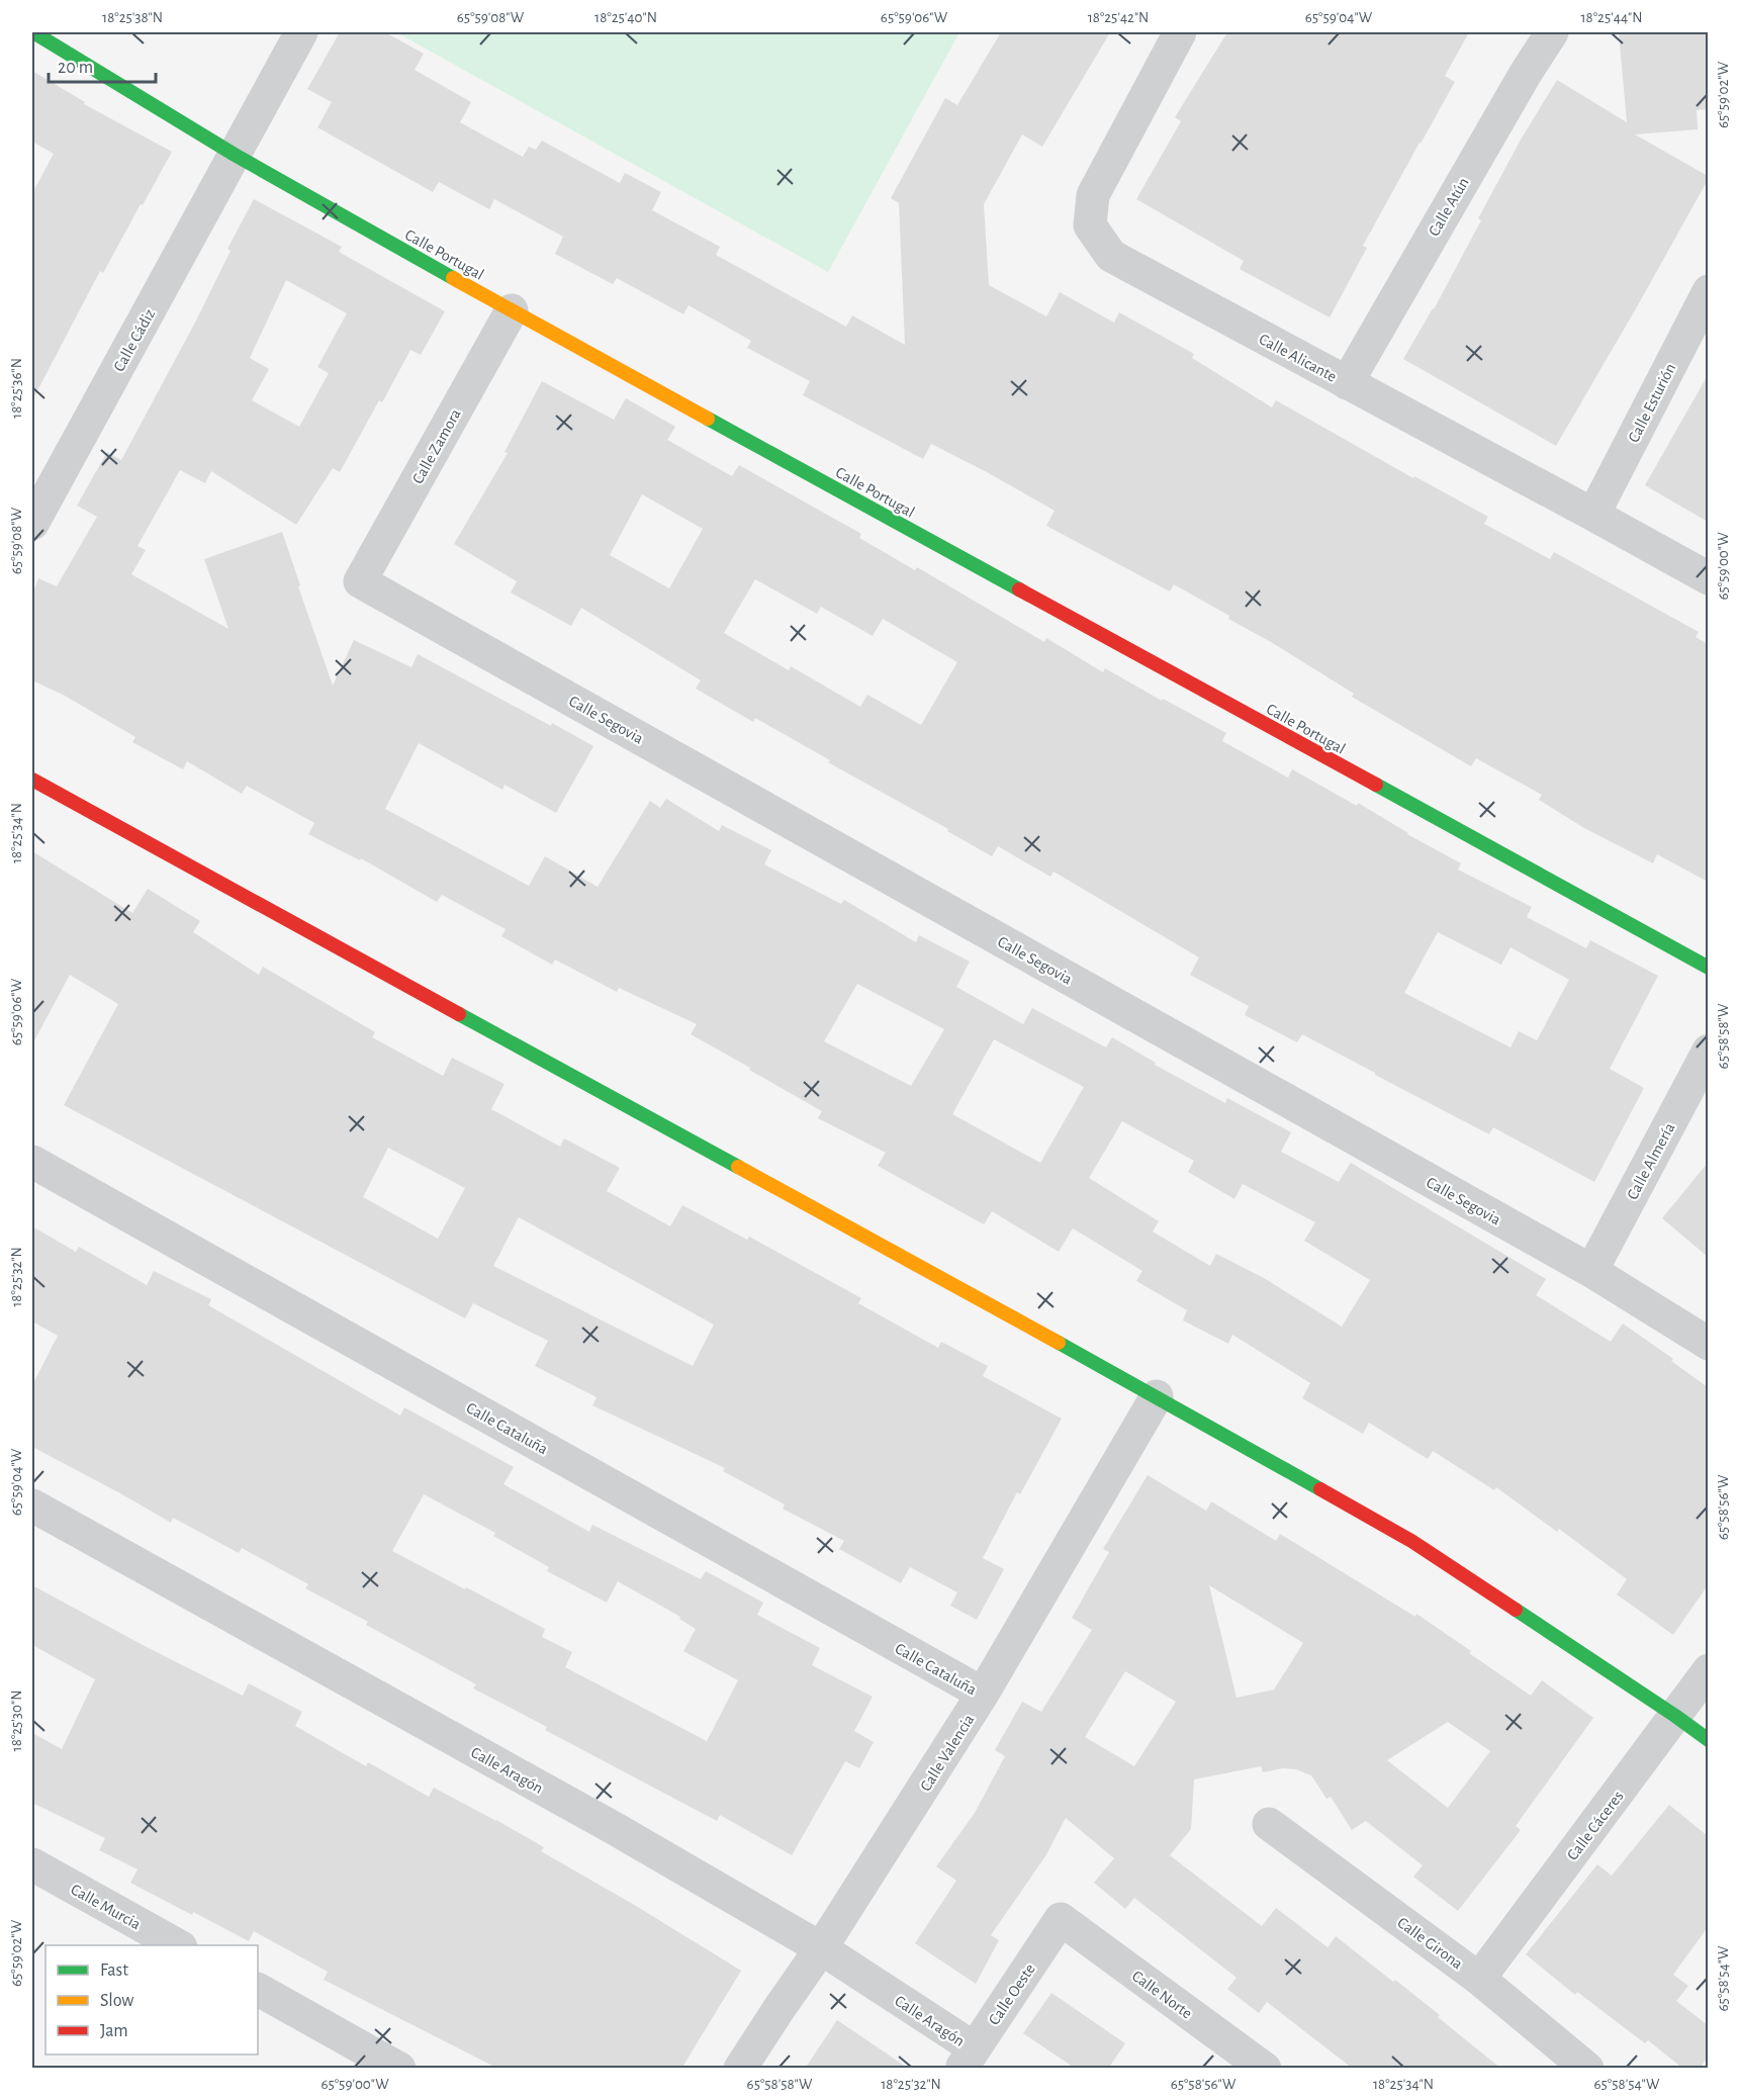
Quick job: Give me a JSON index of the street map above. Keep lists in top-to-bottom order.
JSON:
{
  "streets": {
    "street": [
      "Calle Atún",
      "Calle Portugal",
      "Calle Cádiz",
      "Calle Alicante",
      "Calle Esturión",
      "Calle Zamora",
      "Calle Segovia",
      "Calle Almería",
      "Calle Cataluña",
      "Calle Valencia",
      "Calle Aragón",
      "Calle Cáceres",
      "Calle Murcia",
      "Calle Girona",
      "Calle Oeste",
      "Calle Norte"
    ]
  },
  "crossings": [
    ["Calle Atún", "Calle Alicante"],
    ["Calle Portugal", "Calle Cádiz"],
    ["Calle Portugal", "Calle Zamora"],
    ["Calle Alicante", "Calle Esturión"],
    ["Calle Zamora", "Calle Segovia"],
    ["Calle Segovia", "Calle Almería"],
    ["Calle Cataluña", "Calle Valencia"],
    ["Calle Valencia", "Calle Aragón"],
    ["Calle Aragón", "Calle Oeste"],
    ["Calle Cáceres", "Calle Girona"],
    ["Calle Oeste", "Calle Norte"]
  ],
  "legend": ["Fast", "Slow", "Jam"],
  "scale_bar": "20 m",
  "coordinates": [
    "18°25'38\"N",
    "65°59'08\"W",
    "18°25'40\"N",
    "65°59'06\"W",
    "18°25'42\"N",
    "65°59'04\"W",
    "18°25'44\"N",
    "65°59'02\"W",
    "18°25'36\"N",
    "65°59'00\"W",
    "18°25'34\"N",
    "65°58'58\"W",
    "18°25'32\"N",
    "65°58'56\"W",
    "18°25'30\"N",
    "65°58'54\"W"
  ]
}
